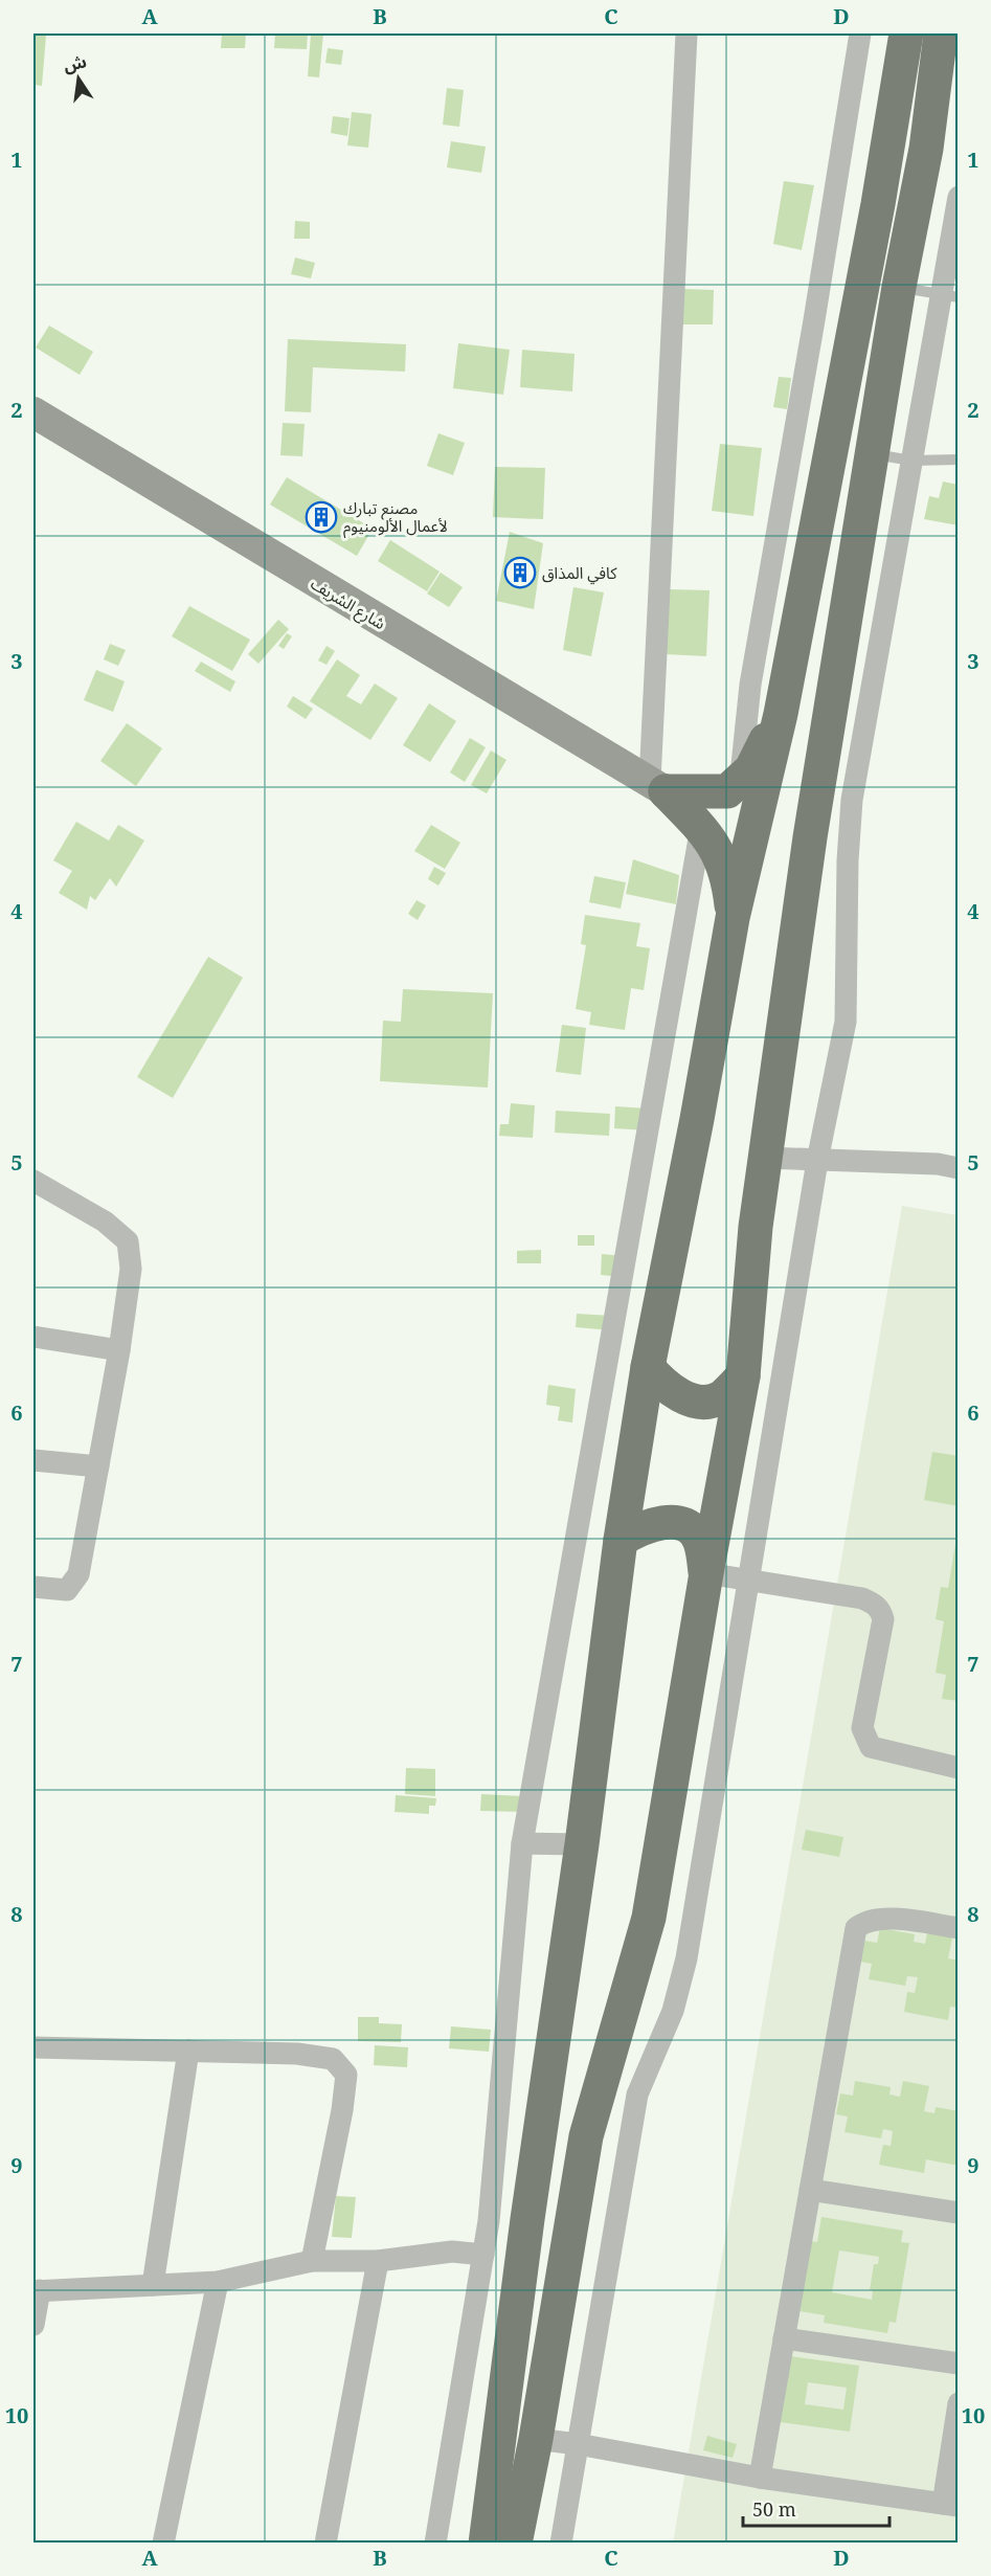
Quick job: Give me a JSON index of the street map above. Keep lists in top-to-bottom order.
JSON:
{
  "streets": {
    "main road": ["شارع الشريف"]
  },
  "places": {
    "building": ["مصنع تبارك لأعمال الألومنيوم", "كافي المذاق"]
  },
  "scale_bar": "50 m",
  "north": "top",
  "grid": {
    "columns": [
      "A",
      "B",
      "C",
      "D"
    ],
    "rows": [
      "1",
      "2",
      "3",
      "4",
      "5",
      "6",
      "7",
      "8",
      "9",
      "10"
    ]
  }
}
